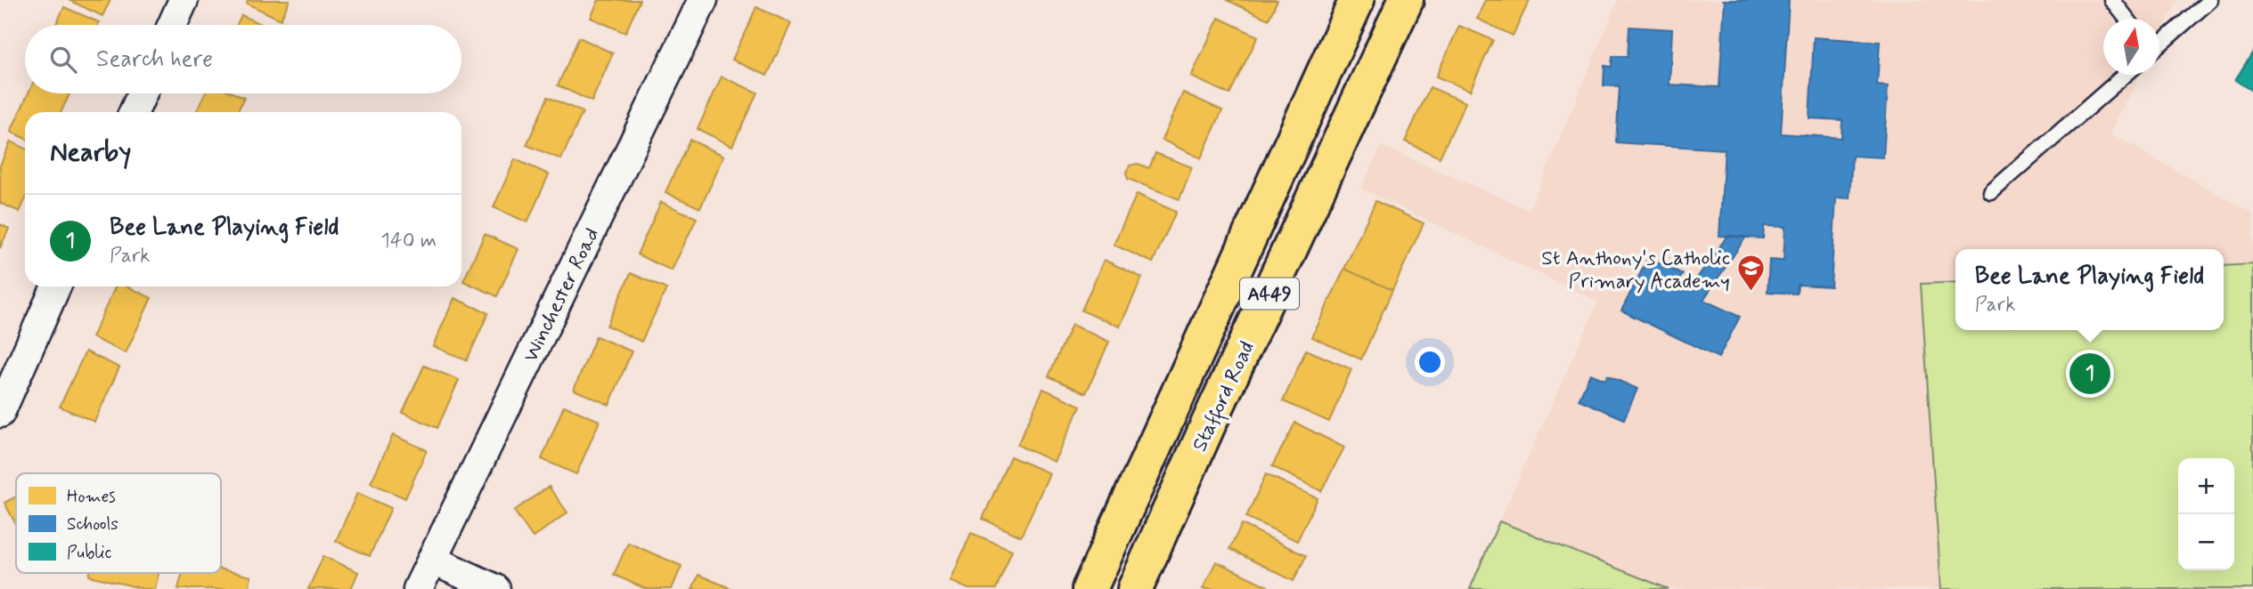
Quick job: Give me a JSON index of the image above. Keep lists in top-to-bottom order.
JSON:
{
  "streets": {
    "highway": ["A449", "Stafford Road"],
    "street": ["Winchester Road"]
  },
  "places": {
    "school or university": ["St Anthony's Catholic Primary Academy"]
  },
  "legend": ["Homes", "Schools", "Public"],
  "north": "top",
  "page": {
    "search": "Search here",
    "heading": "Nearby",
    "list": [
      {
        "mark": "1",
        "name": "Bee Lane Playing Field",
        "note": "Park",
        "value": "140 m"
      }
    ],
    "popup": ["Bee Lane Playing Field", "Park"],
    "pins": "1",
    "map_buttons": ["+", "−"]
  }
}
